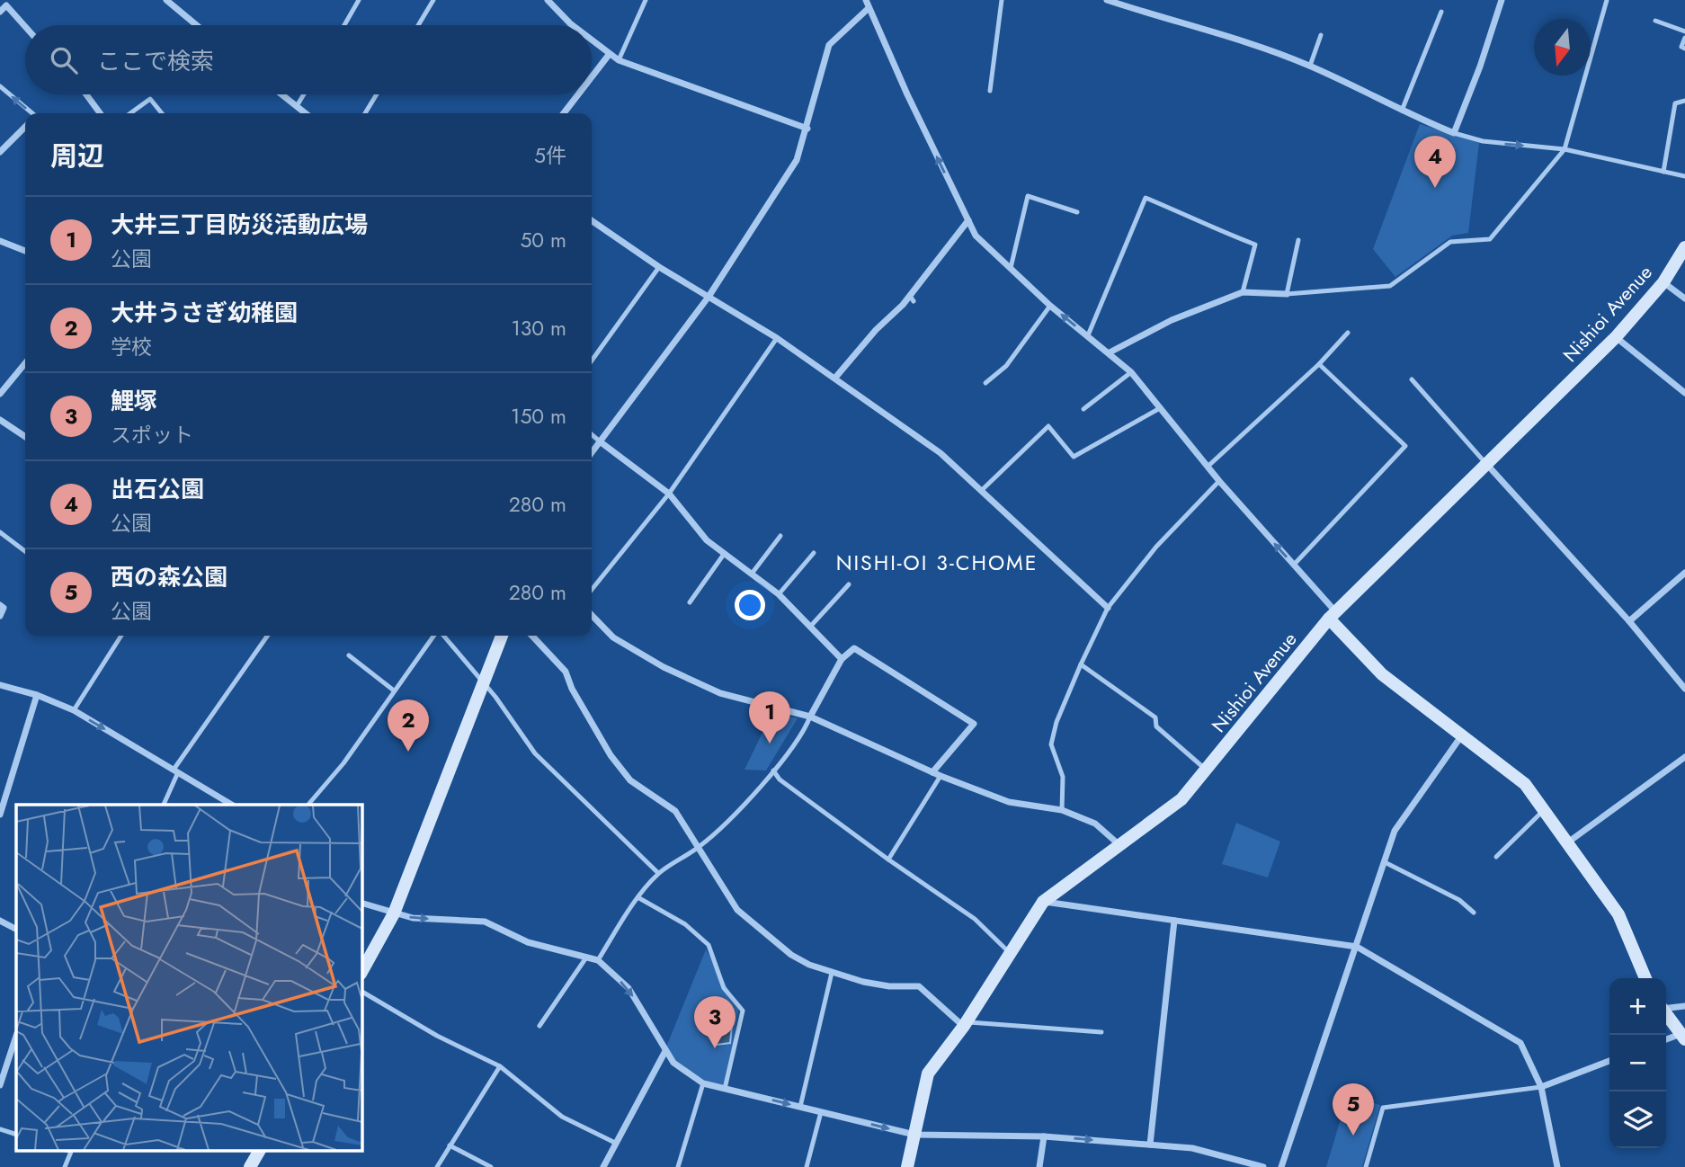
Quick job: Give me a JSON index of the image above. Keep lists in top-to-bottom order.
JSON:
{
  "streets": {
    "street": ["Nishioi Avenue"]
  },
  "districts": ["NISHI-OI 3-CHOME"],
  "north": "bottom",
  "page": {
    "search": "ここで検索",
    "heading": ["周辺", "5件"],
    "pins": [
      "4",
      "1",
      "2",
      "3",
      "5"
    ],
    "list": [
      {
        "mark": "1",
        "name": "大井三丁目防災活動広場",
        "note": "公園",
        "value": "50 m"
      },
      {
        "mark": "2",
        "name": "大井うさぎ幼稚園",
        "note": "学校",
        "value": "130 m"
      },
      {
        "mark": "3",
        "name": "鯉塚",
        "note": "スポット",
        "value": "150 m"
      },
      {
        "mark": "4",
        "name": "出石公園",
        "note": "公園",
        "value": "280 m"
      },
      {
        "mark": "5",
        "name": "西の森公園",
        "note": "公園",
        "value": "280 m"
      }
    ],
    "map_buttons": ["+", "−"]
  }
}
